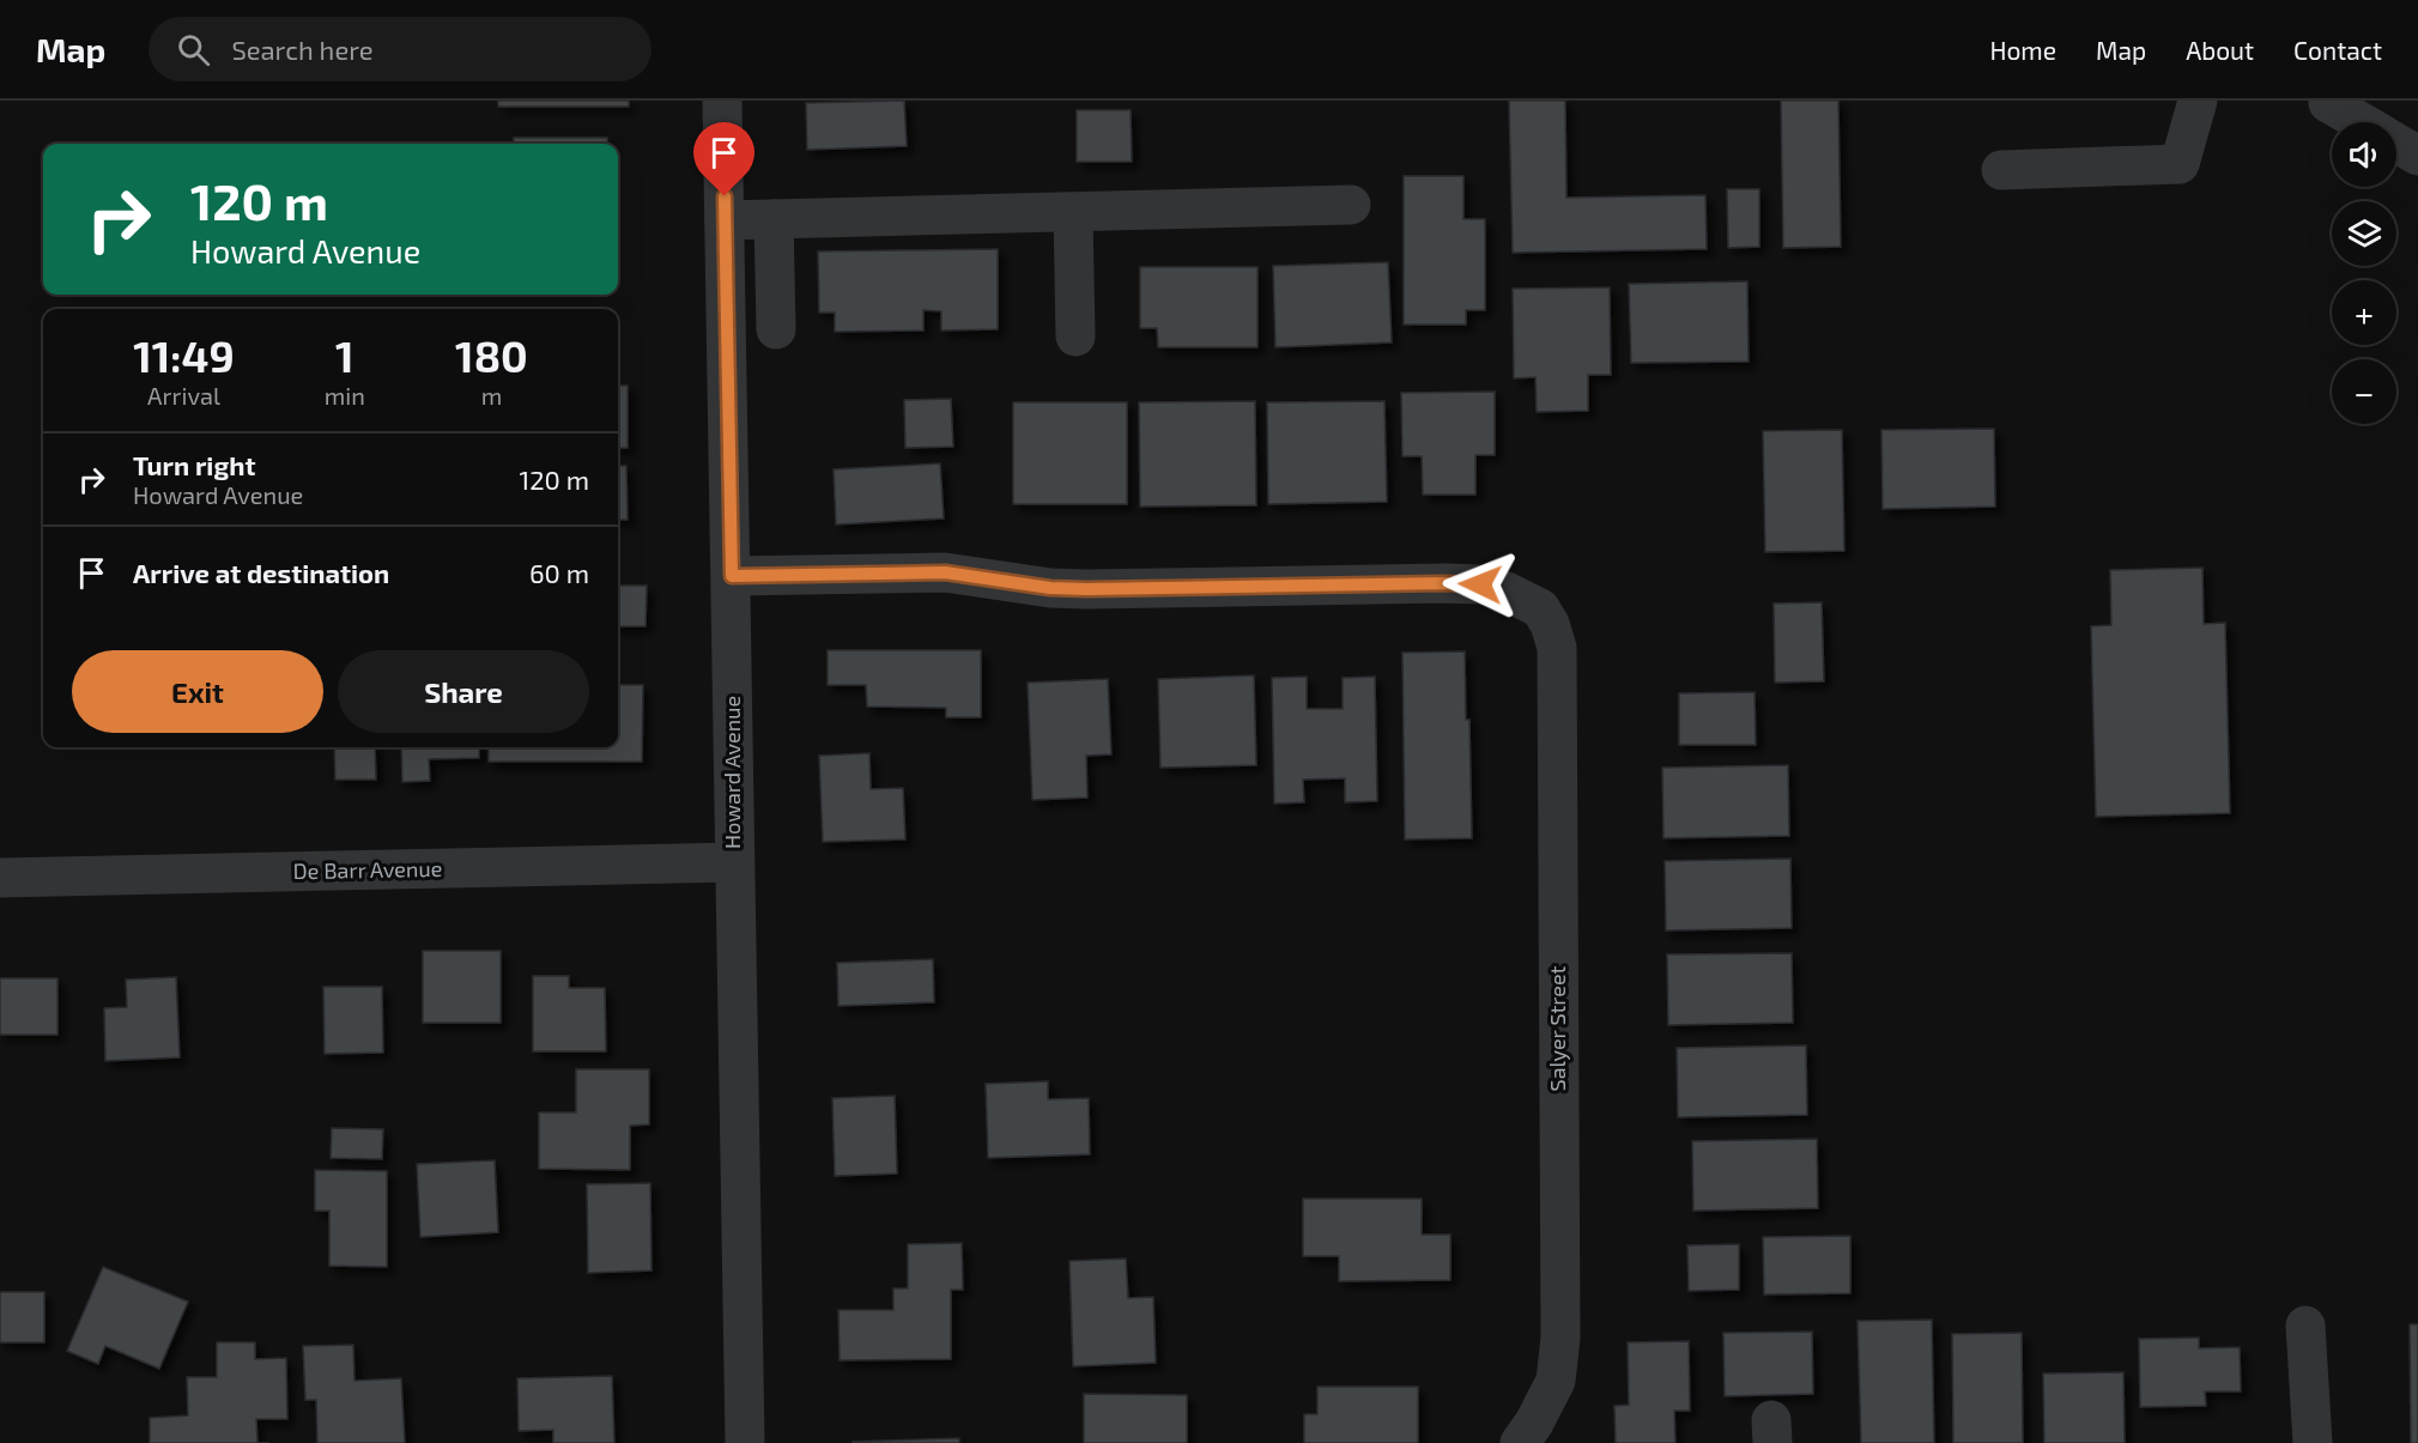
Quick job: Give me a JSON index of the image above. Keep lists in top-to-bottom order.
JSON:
{
  "streets": {
    "street": ["Howard Avenue", "De Barr Avenue", "Salyer Street"]
  },
  "crossings": [
    ["Howard Avenue", "De Barr Avenue"],
    ["Howard Avenue", "Salyer Street"]
  ],
  "page": {
    "header": "Map",
    "search": "Search here",
    "nav": [
      "Home",
      "Map",
      "About",
      "Contact"
    ],
    "map_buttons": ["+", "−"],
    "turn": ["120 m", "Howard Avenue"],
    "eta": [
      "11:49",
      "Arrival",
      "1",
      "min",
      "180",
      "m"
    ],
    "list": [
      {
        "name": "Turn right",
        "note": "Howard Avenue",
        "value": "120 m"
      },
      {
        "name": "Arrive at destination",
        "value": "60 m"
      }
    ],
    "buttons": ["Exit", "Share"]
  }
}
